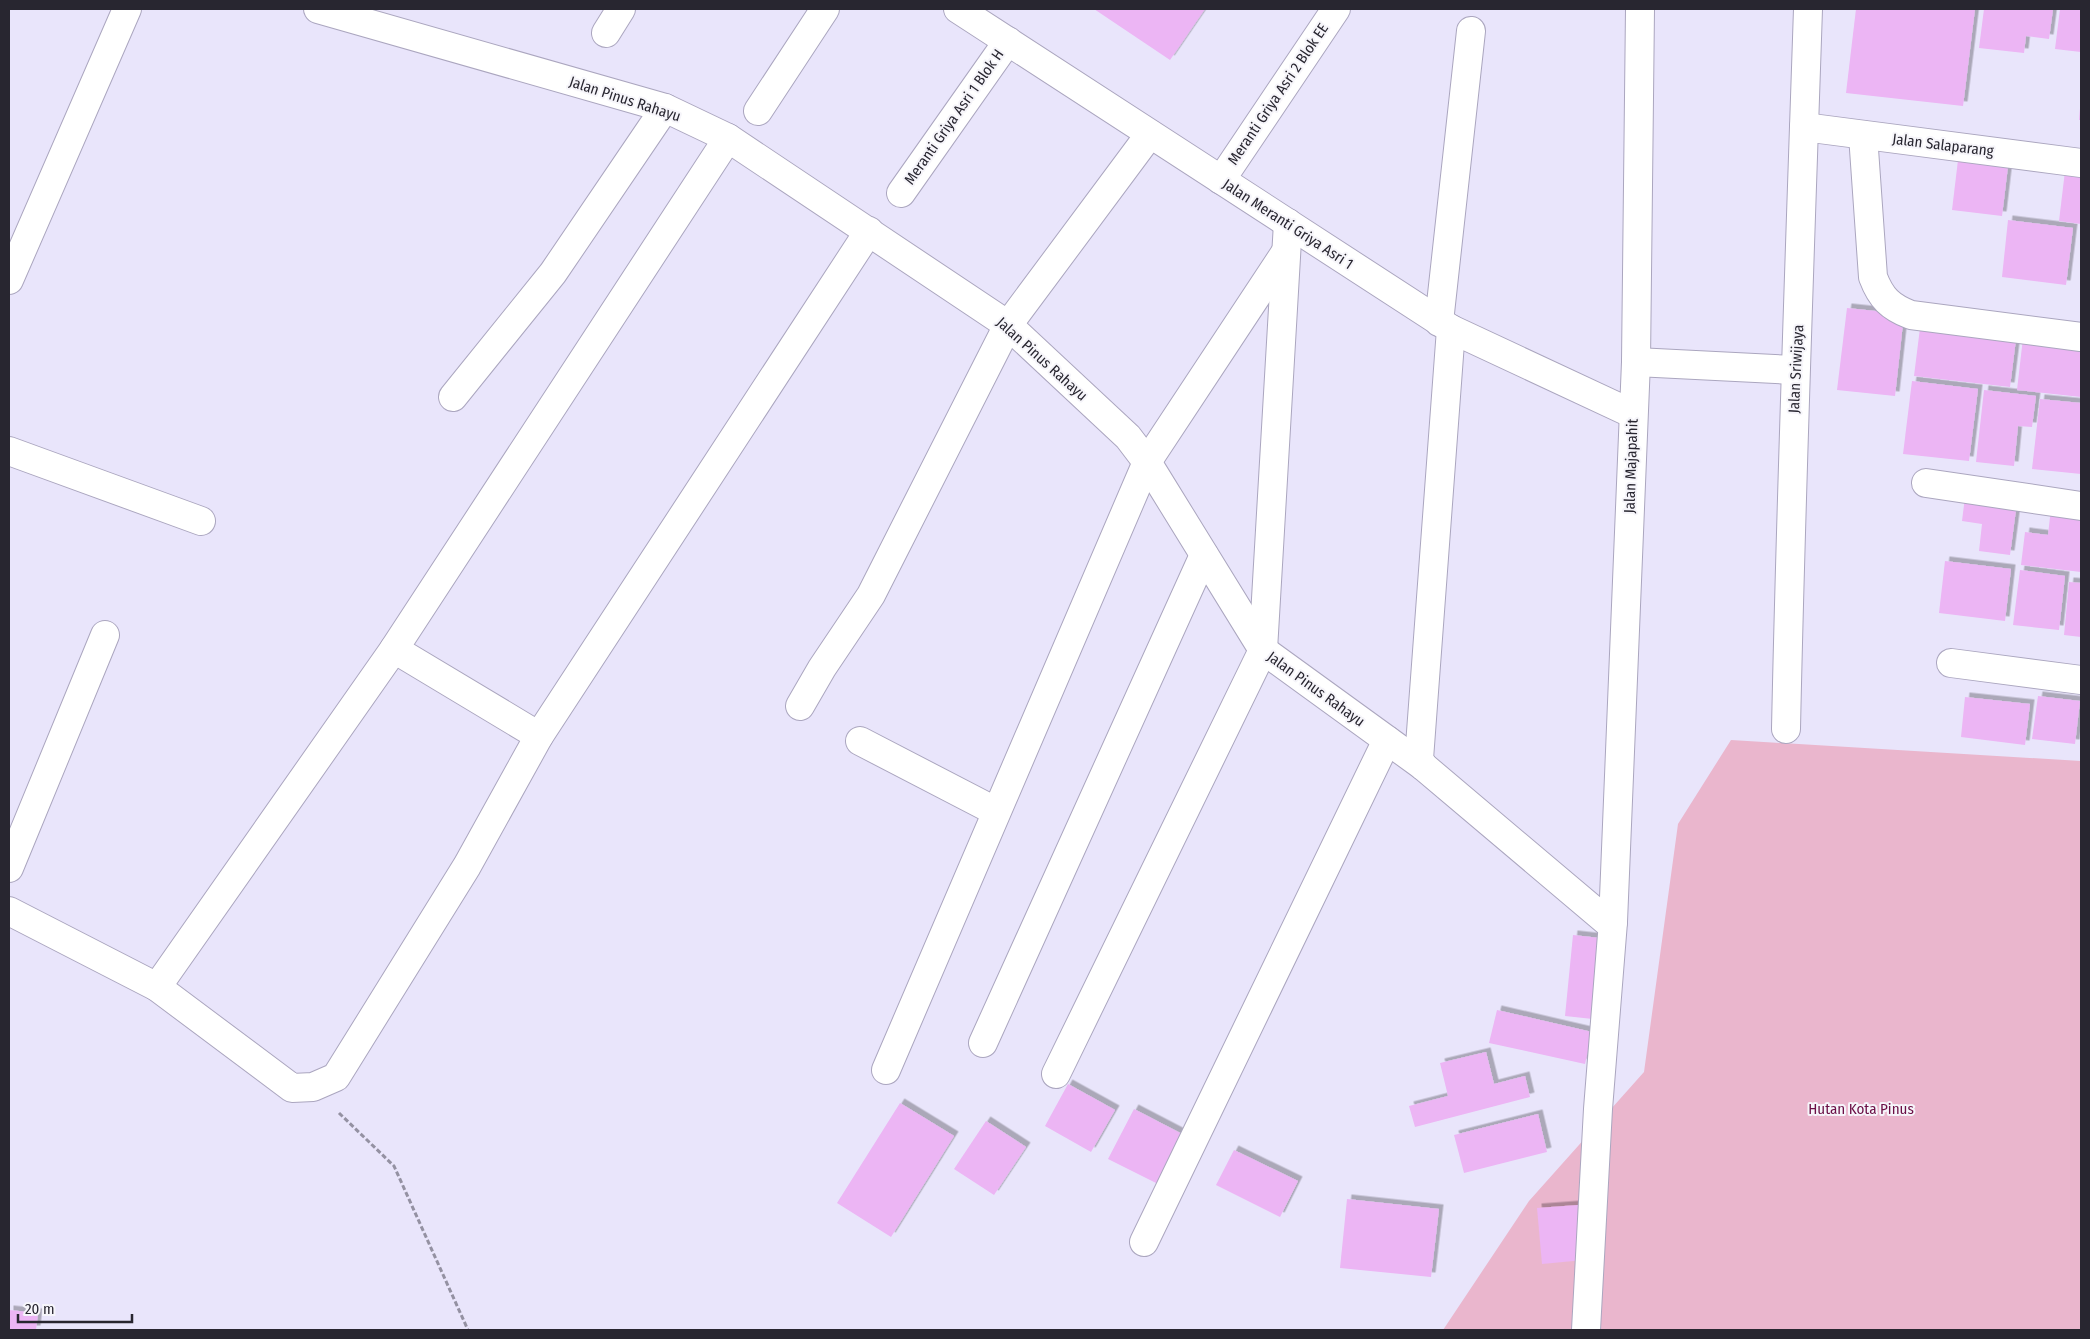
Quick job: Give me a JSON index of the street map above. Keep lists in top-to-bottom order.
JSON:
{
  "streets": {
    "street": [
      "Meranti Griya Asri 2 Blok EE",
      "Jalan Pinus Rahayu",
      "Meranti Griya Asri 1 Blok H",
      "Jalan Salaparang",
      "Jalan Meranti Griya Asri 1",
      "Jalan Sriwijaya",
      "Jalan Majapahit"
    ]
  },
  "crossings": [
    ["Meranti Griya Asri 2 Blok EE", "Jalan Meranti Griya Asri 1"],
    ["Jalan Pinus Rahayu", "Jalan Majapahit"],
    ["Meranti Griya Asri 1 Blok H", "Jalan Meranti Griya Asri 1"],
    ["Jalan Salaparang", "Jalan Sriwijaya"],
    ["Jalan Meranti Griya Asri 1", "Jalan Majapahit"]
  ],
  "parks": ["Hutan Kota Pinus"],
  "scale_bar": "20 m"
}
